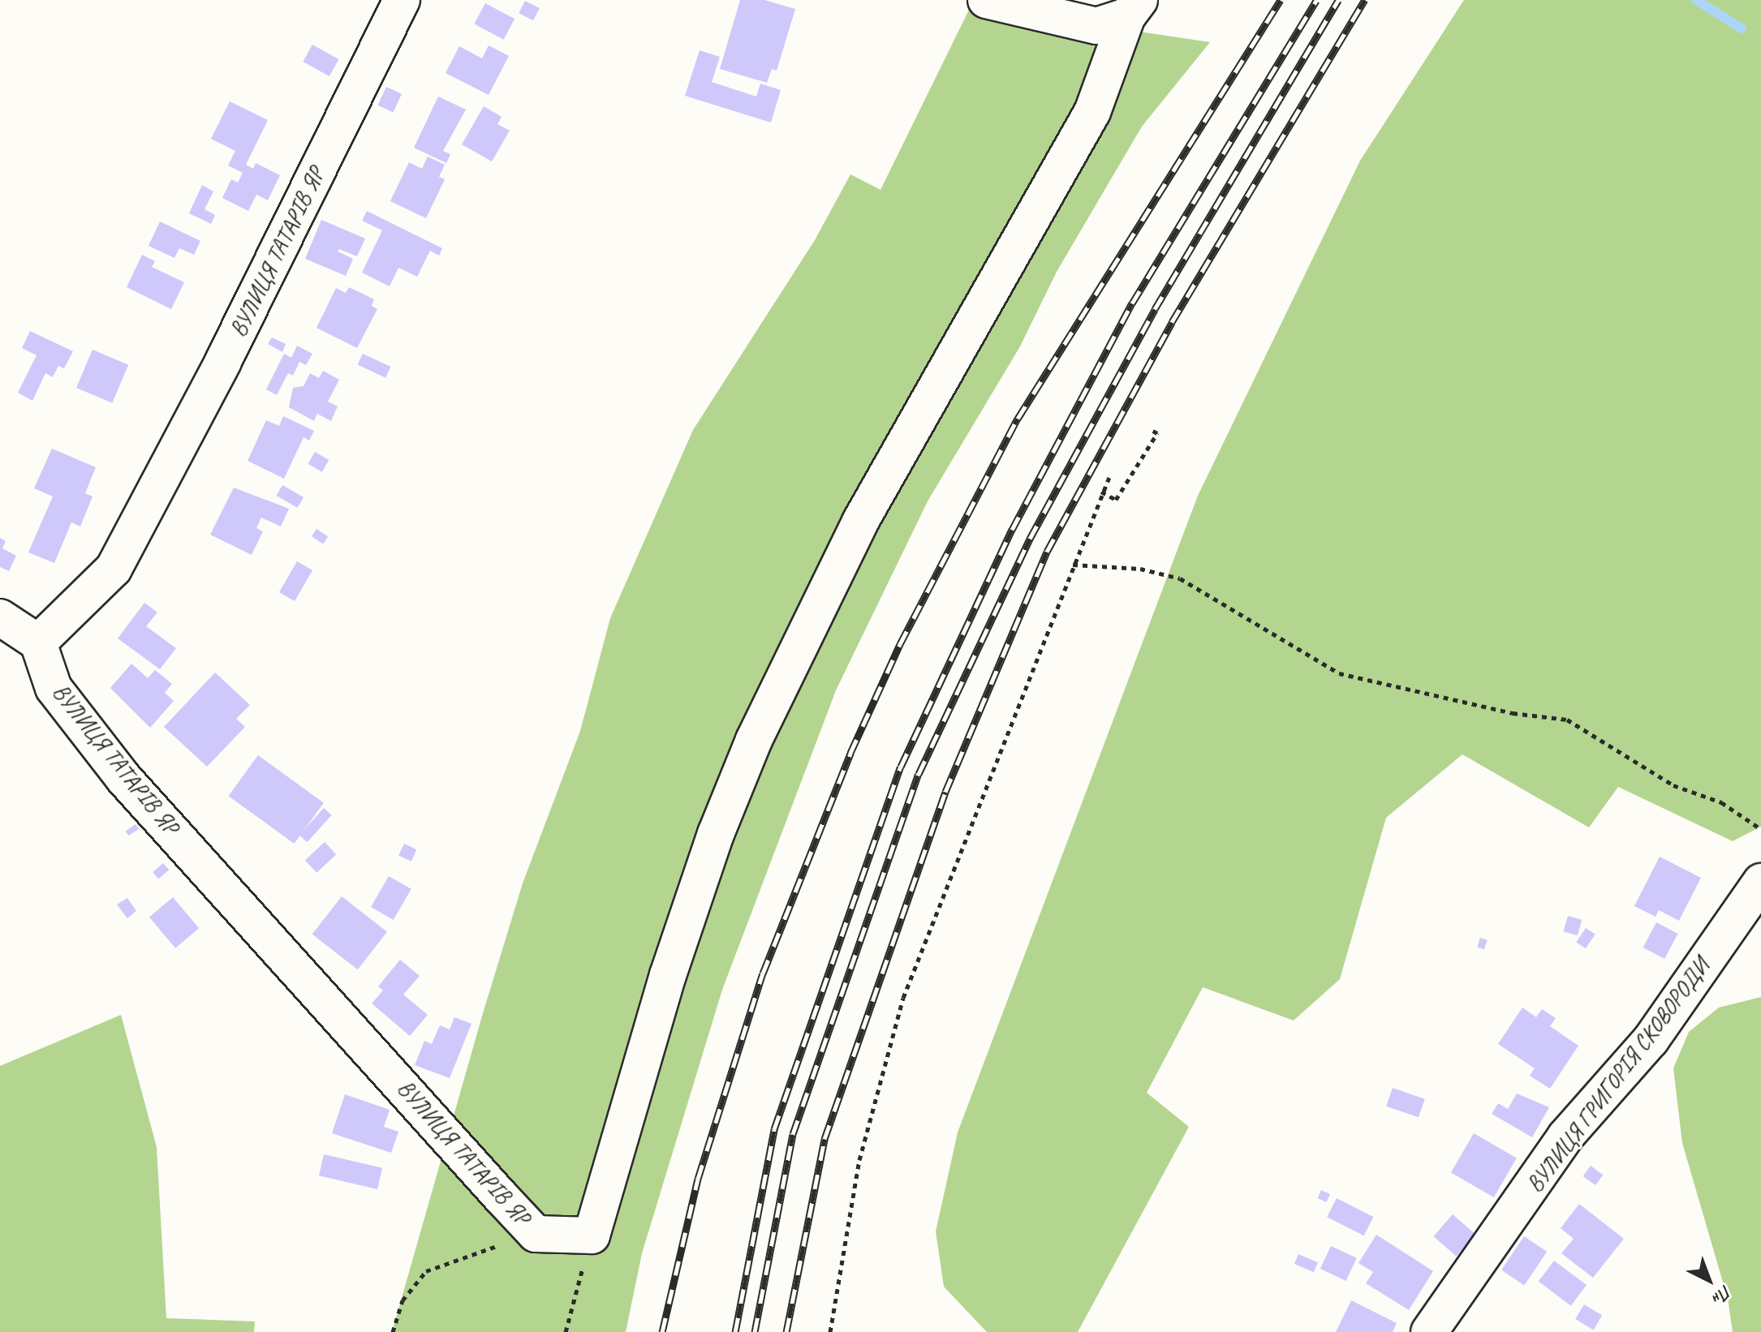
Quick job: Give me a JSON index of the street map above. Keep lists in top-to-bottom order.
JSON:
{
  "streets": {
    "street": ["ВУЛИЦЯ ТАТАРІВ ЯР", "ВУЛИЦЯ ГРИГОРІЯ СКОВОРОДИ"]
  },
  "north": "bottom right"
}
